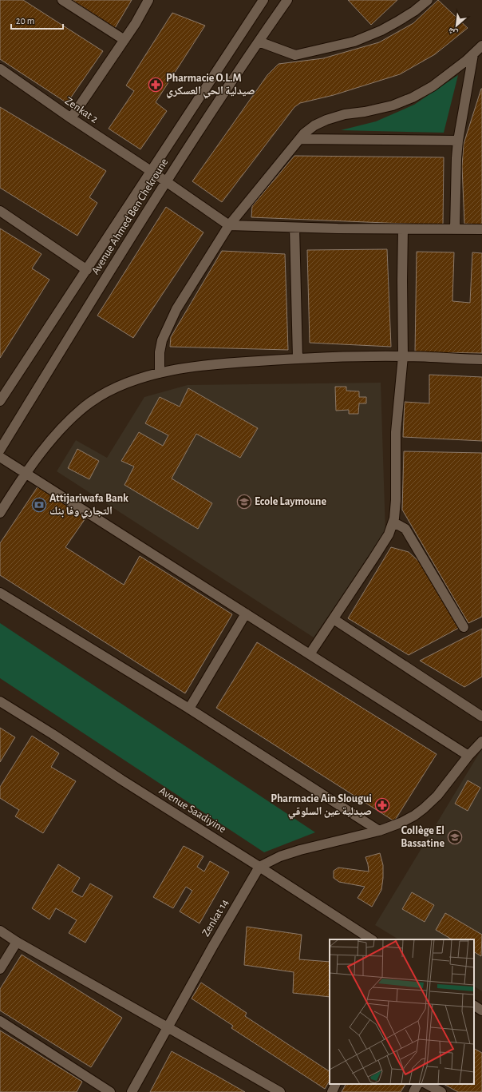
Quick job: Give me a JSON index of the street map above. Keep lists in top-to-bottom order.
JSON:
{
  "streets": {
    "street": [
      "Zenkat 2",
      "Avenue Ahmed Ben Chekroune",
      "Avenue Saadiyine",
      "Zenkat 14"
    ]
  },
  "crossings": [
    ["Zenkat 2", "Avenue Ahmed Ben Chekroune"],
    ["Avenue Saadiyine", "Zenkat 14"]
  ],
  "places": {
    "pharmacy": ["Pharmacie O.L.M صيدلية الحي العسكري", "Pharmacie Ain Slougui صيدلية عين السلوقي"],
    "school or university": ["Ecole Laymoune", "Collège El Bassatine"],
    "bank": ["Attijariwafa Bank التجاري وفا بنك"]
  },
  "scale_bar": "20 m",
  "north": "bottom left"
}
